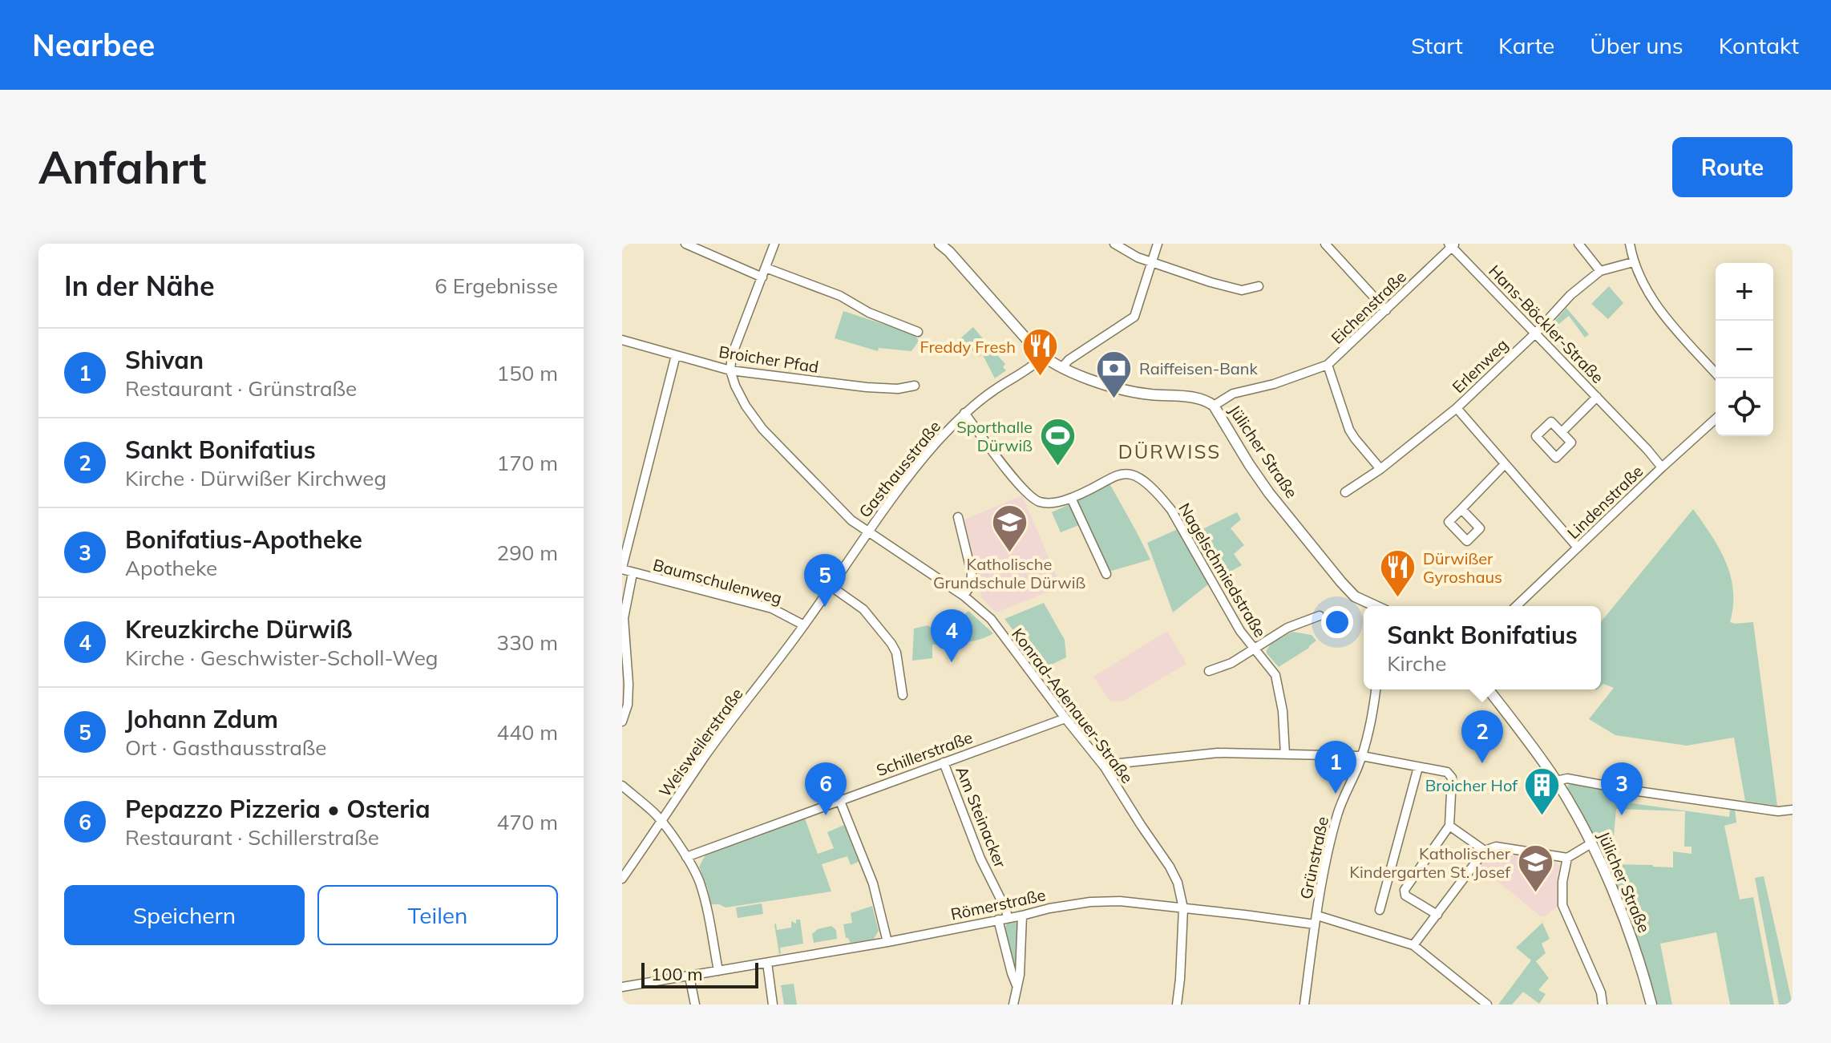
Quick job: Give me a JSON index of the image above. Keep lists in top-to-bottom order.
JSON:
{
  "streets": {
    "street": [
      "Eichenstraße",
      "Hans-Böckler-Straße",
      "Broicher Pfad",
      "Erlenweg",
      "Jülicher Straße",
      "Gasthausstraße",
      "Lindenstraße",
      "Nagelschmiedstraße",
      "Baumschulenweg",
      "Konrad-Adenauer-Straße",
      "Weisweilerstraße",
      "Schillerstraße",
      "Am Steinacker",
      "Grünstraße",
      "Römerstraße"
    ]
  },
  "crossings": [
    ["Eichenstraße", "Hans-Böckler-Straße"],
    ["Eichenstraße", "Erlenweg"],
    ["Eichenstraße", "Jülicher Straße"],
    ["Hans-Böckler-Straße", "Erlenweg"],
    ["Hans-Böckler-Straße", "Lindenstraße"],
    ["Broicher Pfad", "Konrad-Adenauer-Straße"],
    ["Jülicher Straße", "Gasthausstraße"],
    ["Gasthausstraße", "Nagelschmiedstraße"],
    ["Gasthausstraße", "Baumschulenweg"],
    ["Gasthausstraße", "Konrad-Adenauer-Straße"],
    ["Gasthausstraße", "Weisweilerstraße"],
    ["Baumschulenweg", "Weisweilerstraße"],
    ["Konrad-Adenauer-Straße", "Schillerstraße"],
    ["Konrad-Adenauer-Straße", "Römerstraße"],
    ["Schillerstraße", "Am Steinacker"],
    ["Am Steinacker", "Römerstraße"],
    ["Grünstraße", "Römerstraße"]
  ],
  "districts": ["DÜRWISS"],
  "places": {
    "restaurant": ["Freddy Fresh", "Dürwißer Gyroshaus"],
    "bank": ["Raiffeisen-Bank"],
    "sports": ["Sporthalle Dürwiß"],
    "school or university": ["Katholische Grundschule Dürwiß", "Katholischer Kindergarten St. Josef"],
    "building": ["Broicher Hof"]
  },
  "scale_bar": "100 m",
  "page": {
    "header": "Nearbee",
    "nav": [
      "Start",
      "Karte",
      "Über uns",
      "Kontakt"
    ],
    "buttons": [
      "Route",
      ["Speichern", "Teilen"]
    ],
    "title": "Anfahrt",
    "heading": ["In der Nähe", "6 Ergebnisse"],
    "map_buttons": ["+", "−"],
    "list": [
      {
        "mark": "1",
        "name": "Shivan",
        "note": "Restaurant · Grünstraße",
        "value": "150 m"
      },
      {
        "mark": "2",
        "name": "Sankt Bonifatius",
        "note": "Kirche · Dürwißer Kirchweg",
        "value": "170 m"
      },
      {
        "mark": "3",
        "name": "Bonifatius-Apotheke",
        "note": "Apotheke",
        "value": "290 m"
      },
      {
        "mark": "4",
        "name": "Kreuzkirche Dürwiß",
        "note": "Kirche · Geschwister-Scholl-Weg",
        "value": "330 m"
      },
      {
        "mark": "5",
        "name": "Johann Zdum",
        "note": "Ort · Gasthausstraße",
        "value": "440 m"
      },
      {
        "mark": "6",
        "name": "Pepazzo Pizzeria • Osteria",
        "note": "Restaurant · Schillerstraße",
        "value": "470 m"
      }
    ],
    "pins": [
      "5",
      "4",
      "2",
      "1",
      "3",
      "6"
    ],
    "popup": ["Sankt Bonifatius", "Kirche"],
    "scale": "100 m"
  }
}
